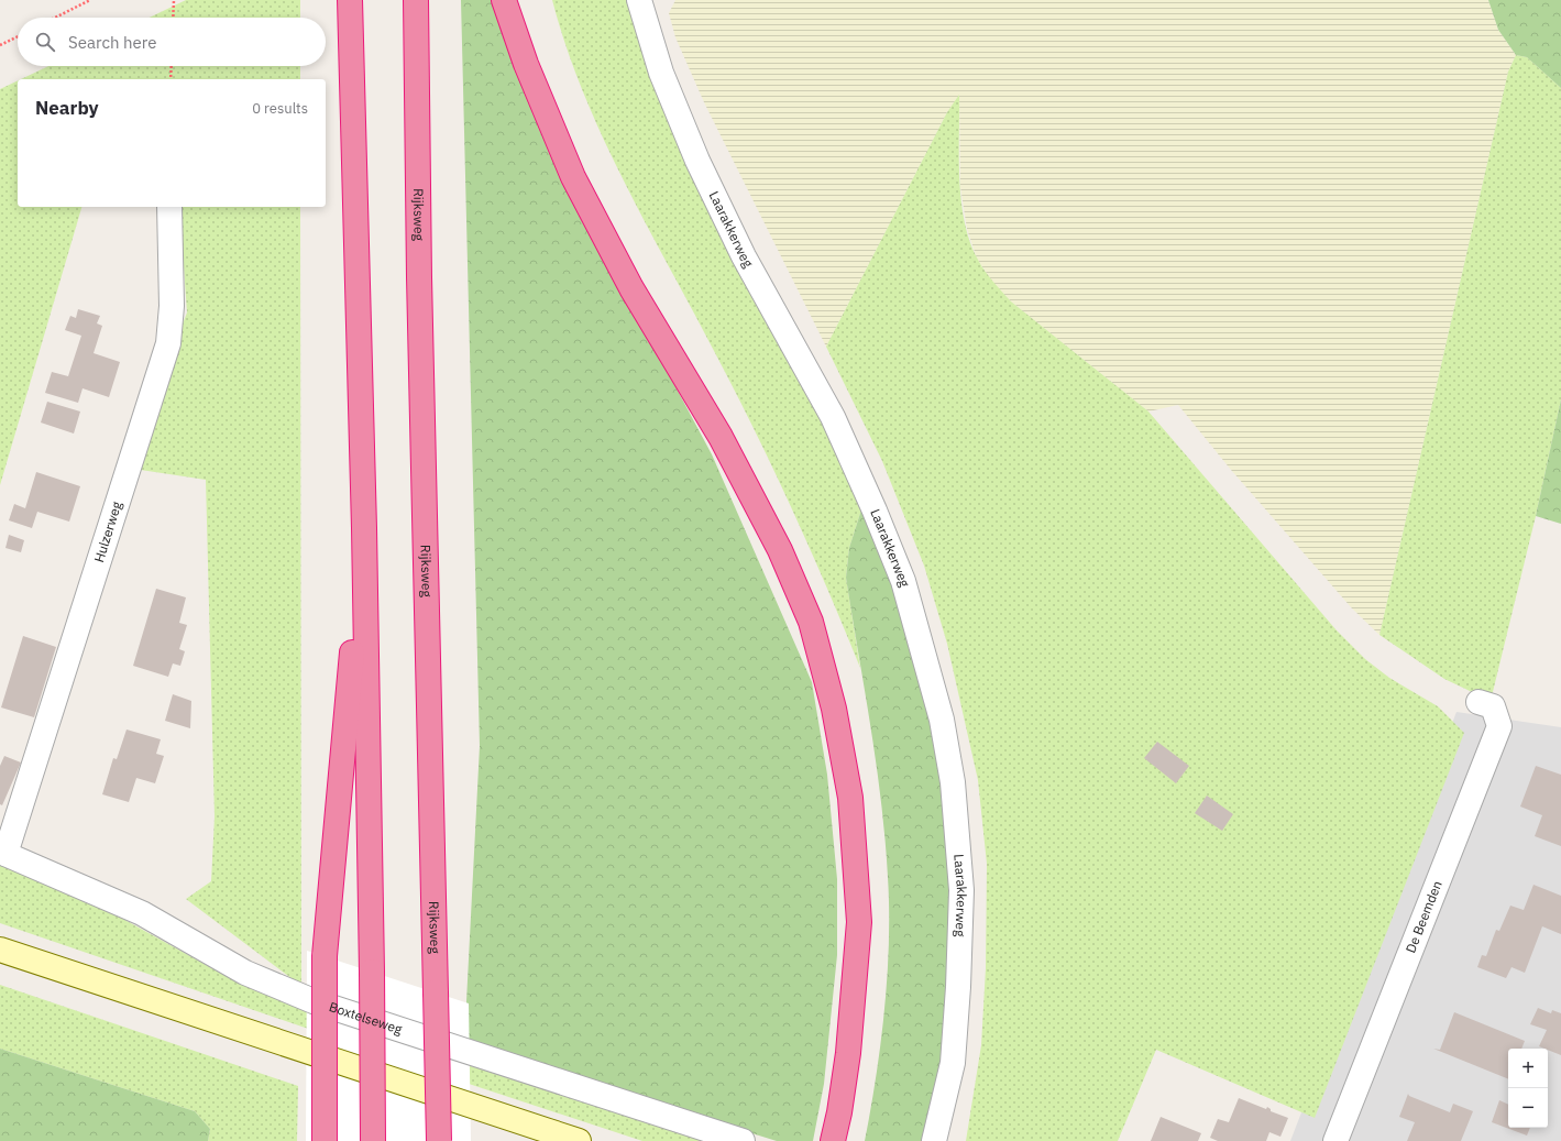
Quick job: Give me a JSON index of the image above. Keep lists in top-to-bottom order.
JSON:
{
  "streets": {
    "highway": ["Rijksweg"],
    "street": [
      "Laarakkerweg",
      "Hulzerweg",
      "De Beemden",
      "Boxtelseweg"
    ]
  },
  "crossings": [
    ["Hulzerweg", "Boxtelseweg"]
  ],
  "page": {
    "search": "Search here",
    "heading": ["Nearby", "0 results"],
    "map_buttons": ["+", "−"]
  }
}
